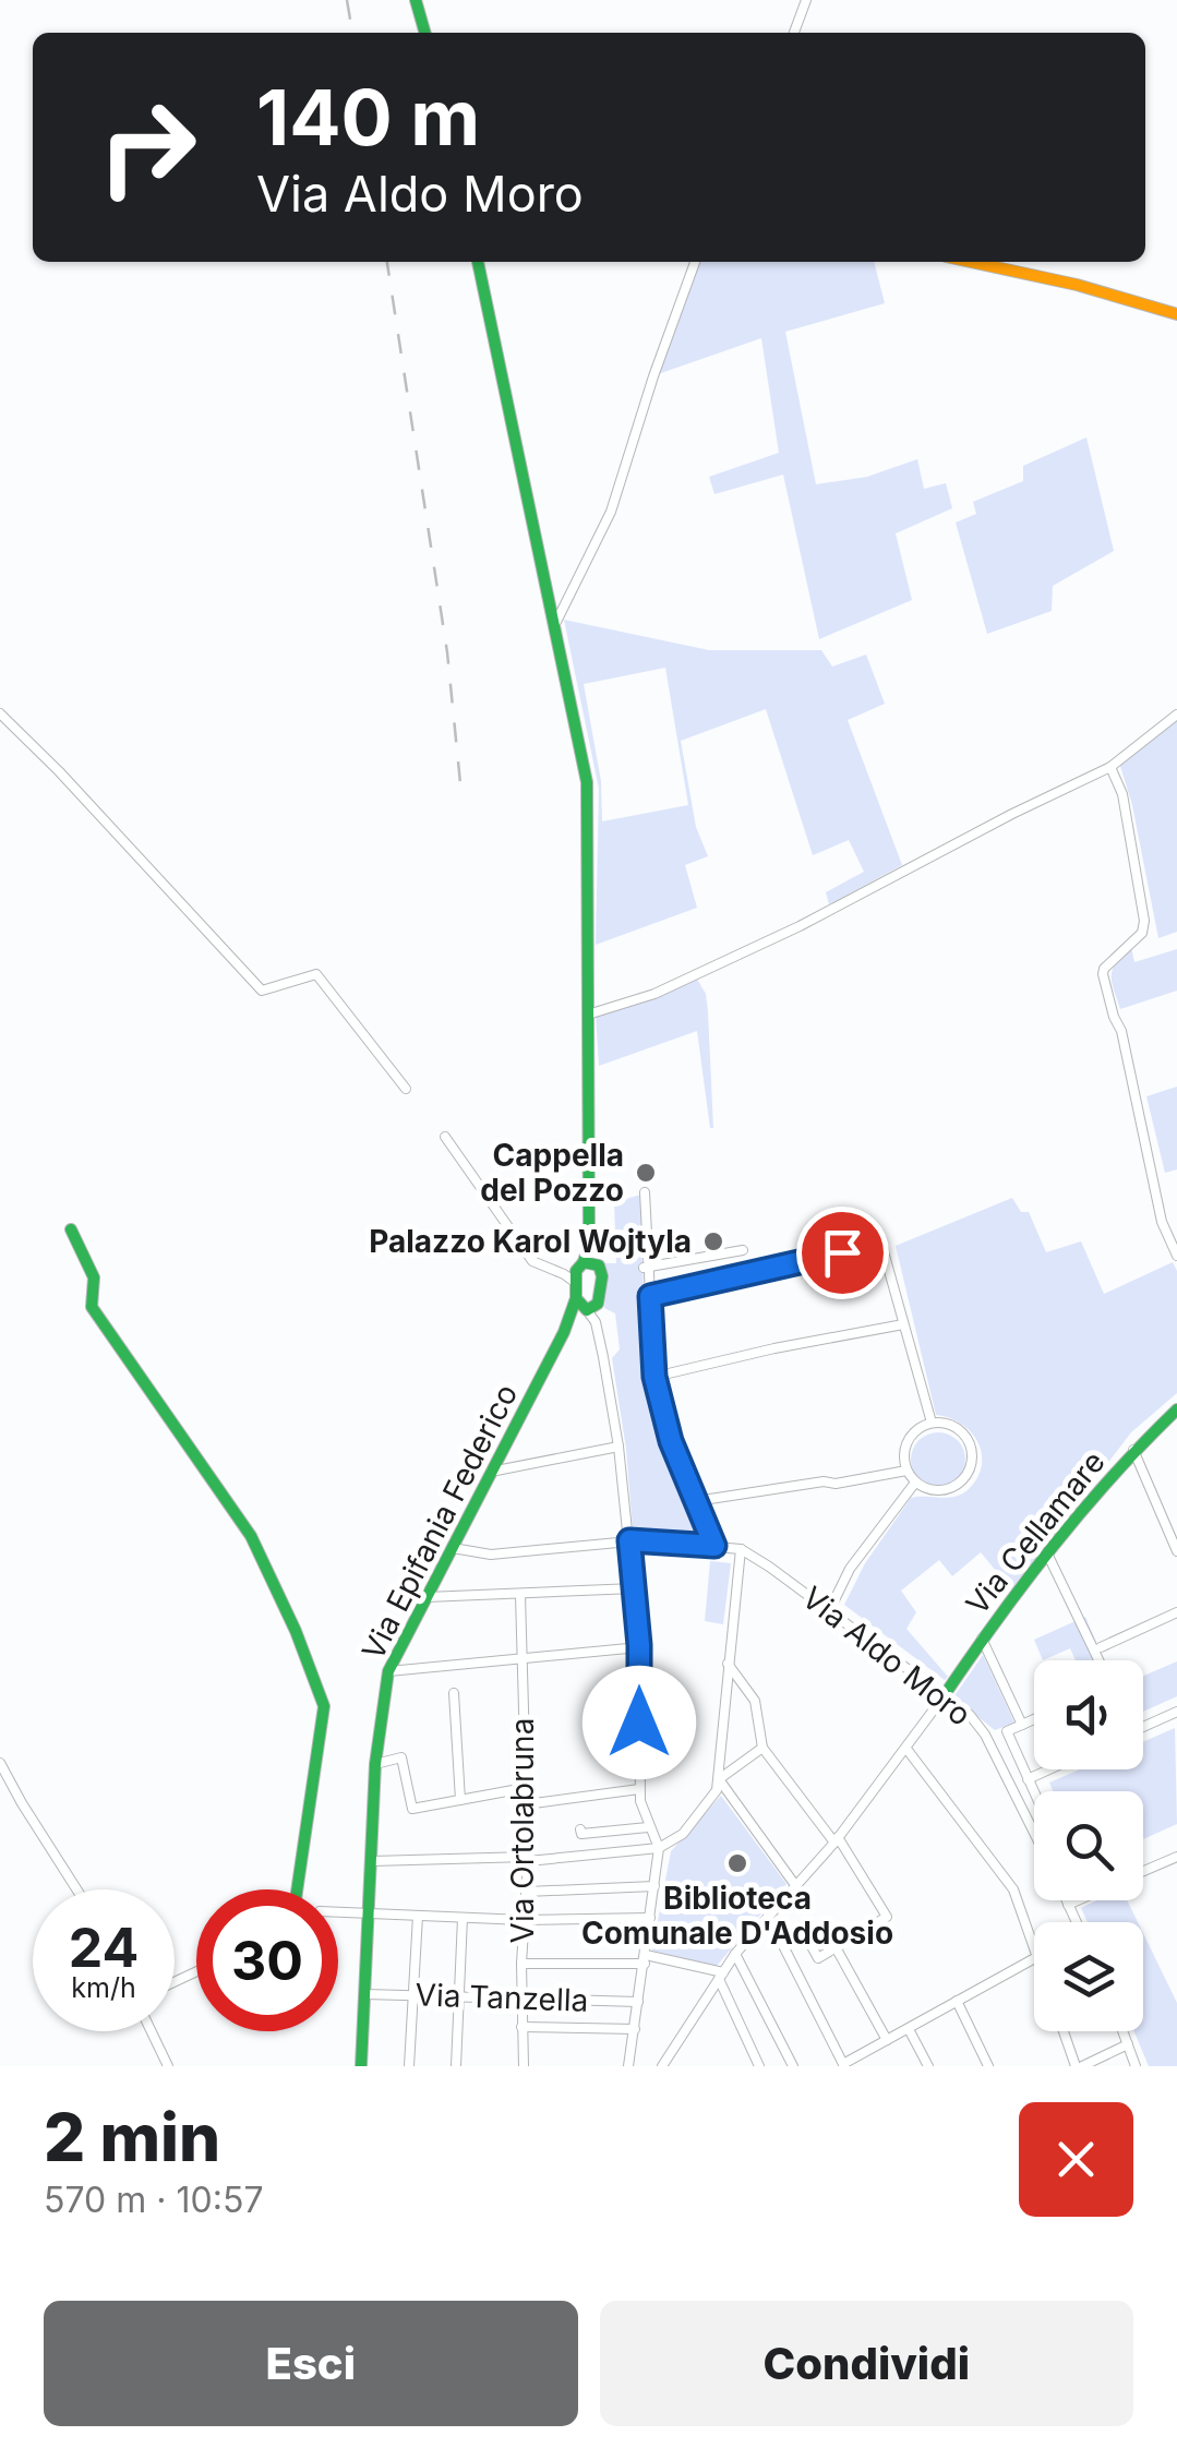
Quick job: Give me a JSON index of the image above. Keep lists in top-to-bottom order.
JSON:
{
  "streets": {
    "main road": ["Via Epifania Federico", "Via Cellamare"],
    "street": ["Via Aldo Moro", "Via Ortolabruna", "Via Tanzella"]
  },
  "crossings": [
    ["Via Epifania Federico", "Via Aldo Moro"],
    ["Via Epifania Federico", "Via Tanzella"],
    ["Via Cellamare", "Via Aldo Moro"],
    ["Via Ortolabruna", "Via Tanzella"]
  ],
  "places": ["Cappella del Pozzo", "Palazzo Karol Wojtyla", "Biblioteca Comunale D'Addosio"],
  "page": {
    "turn": ["140 m", "Via Aldo Moro"],
    "speed": "24 km/h",
    "limit": "30",
    "heading": ["2 min", "570 m · 10:57"],
    "buttons": ["Esci", "Condividi"]
  }
}
